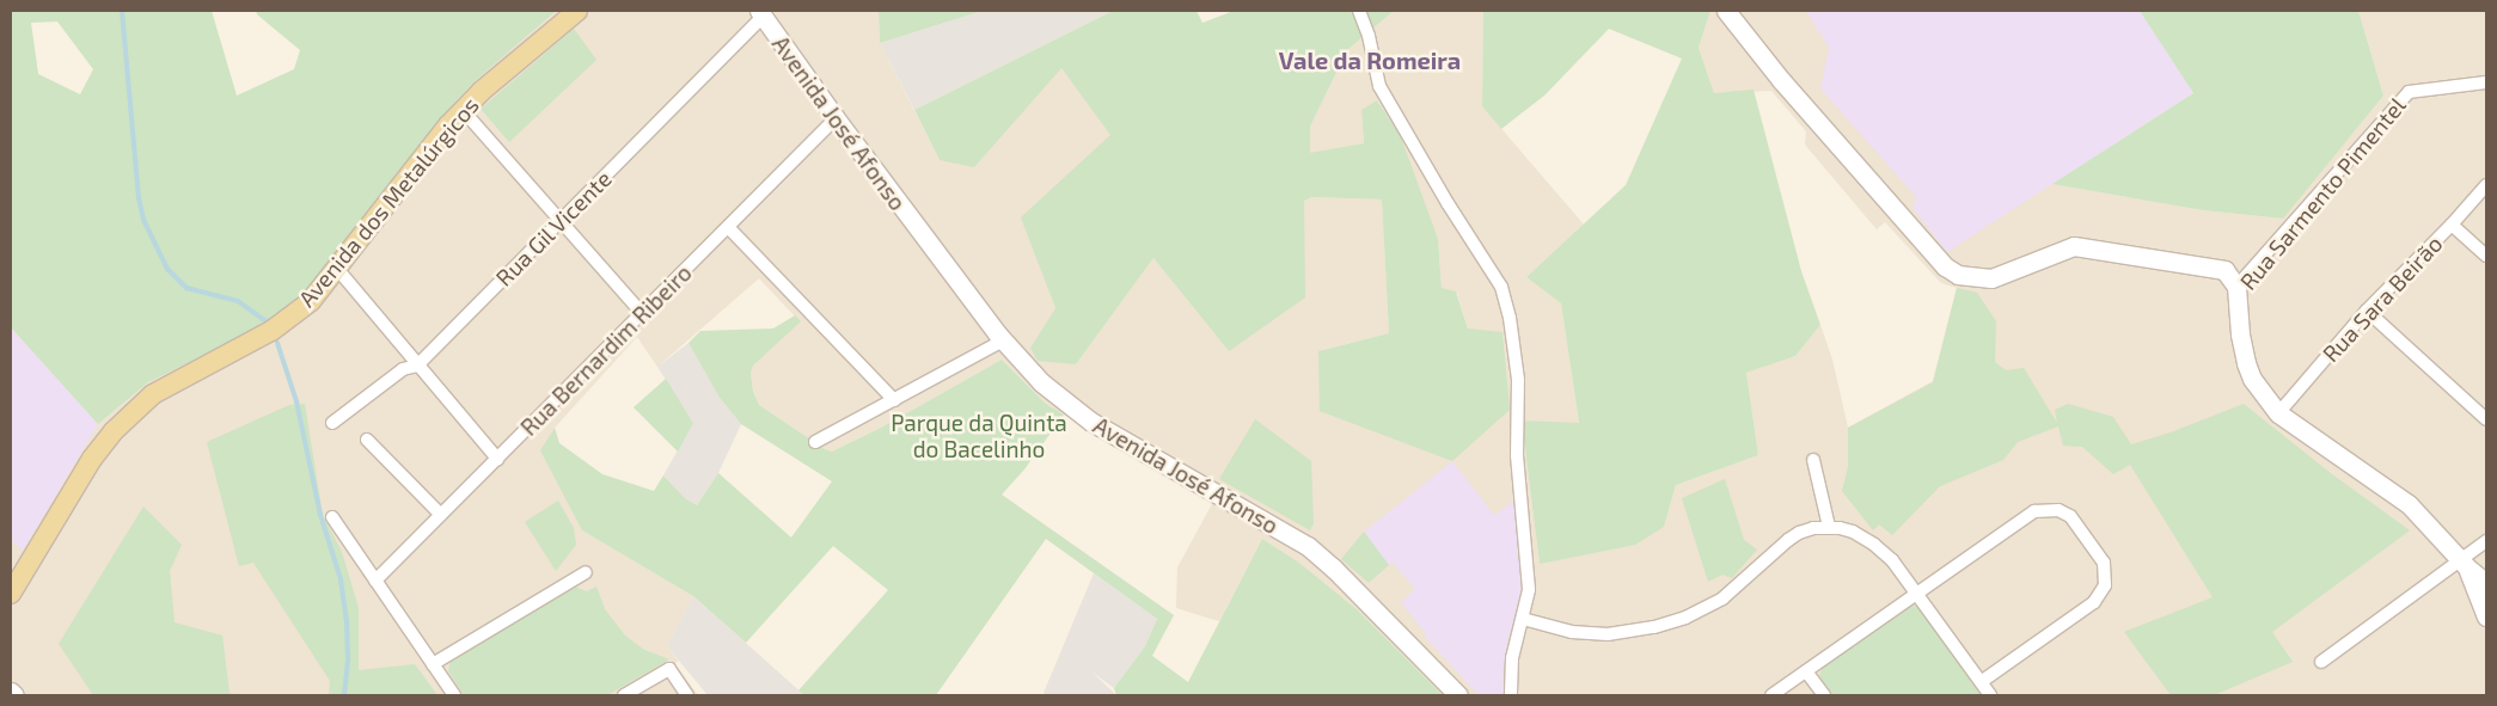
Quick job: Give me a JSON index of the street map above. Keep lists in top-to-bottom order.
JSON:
{
  "streets": {
    "main road": ["Avenida dos Metalúrgicos"],
    "street": [
      "Avenida José Afonso",
      "Rua Sarmento Pimentel",
      "Rua Gil Vicente",
      "Rua Sara Beirão",
      "Rua Bernardim Ribeiro"
    ]
  },
  "crossings": [
    ["Avenida José Afonso", "Rua Gil Vicente"],
    ["Avenida José Afonso", "Rua Bernardim Ribeiro"],
    ["Rua Sarmento Pimentel", "Rua Sara Beirão"]
  ],
  "districts": ["Vale da Romeira"],
  "parks": ["Parque da Quinta do Bacelinho"]
}
